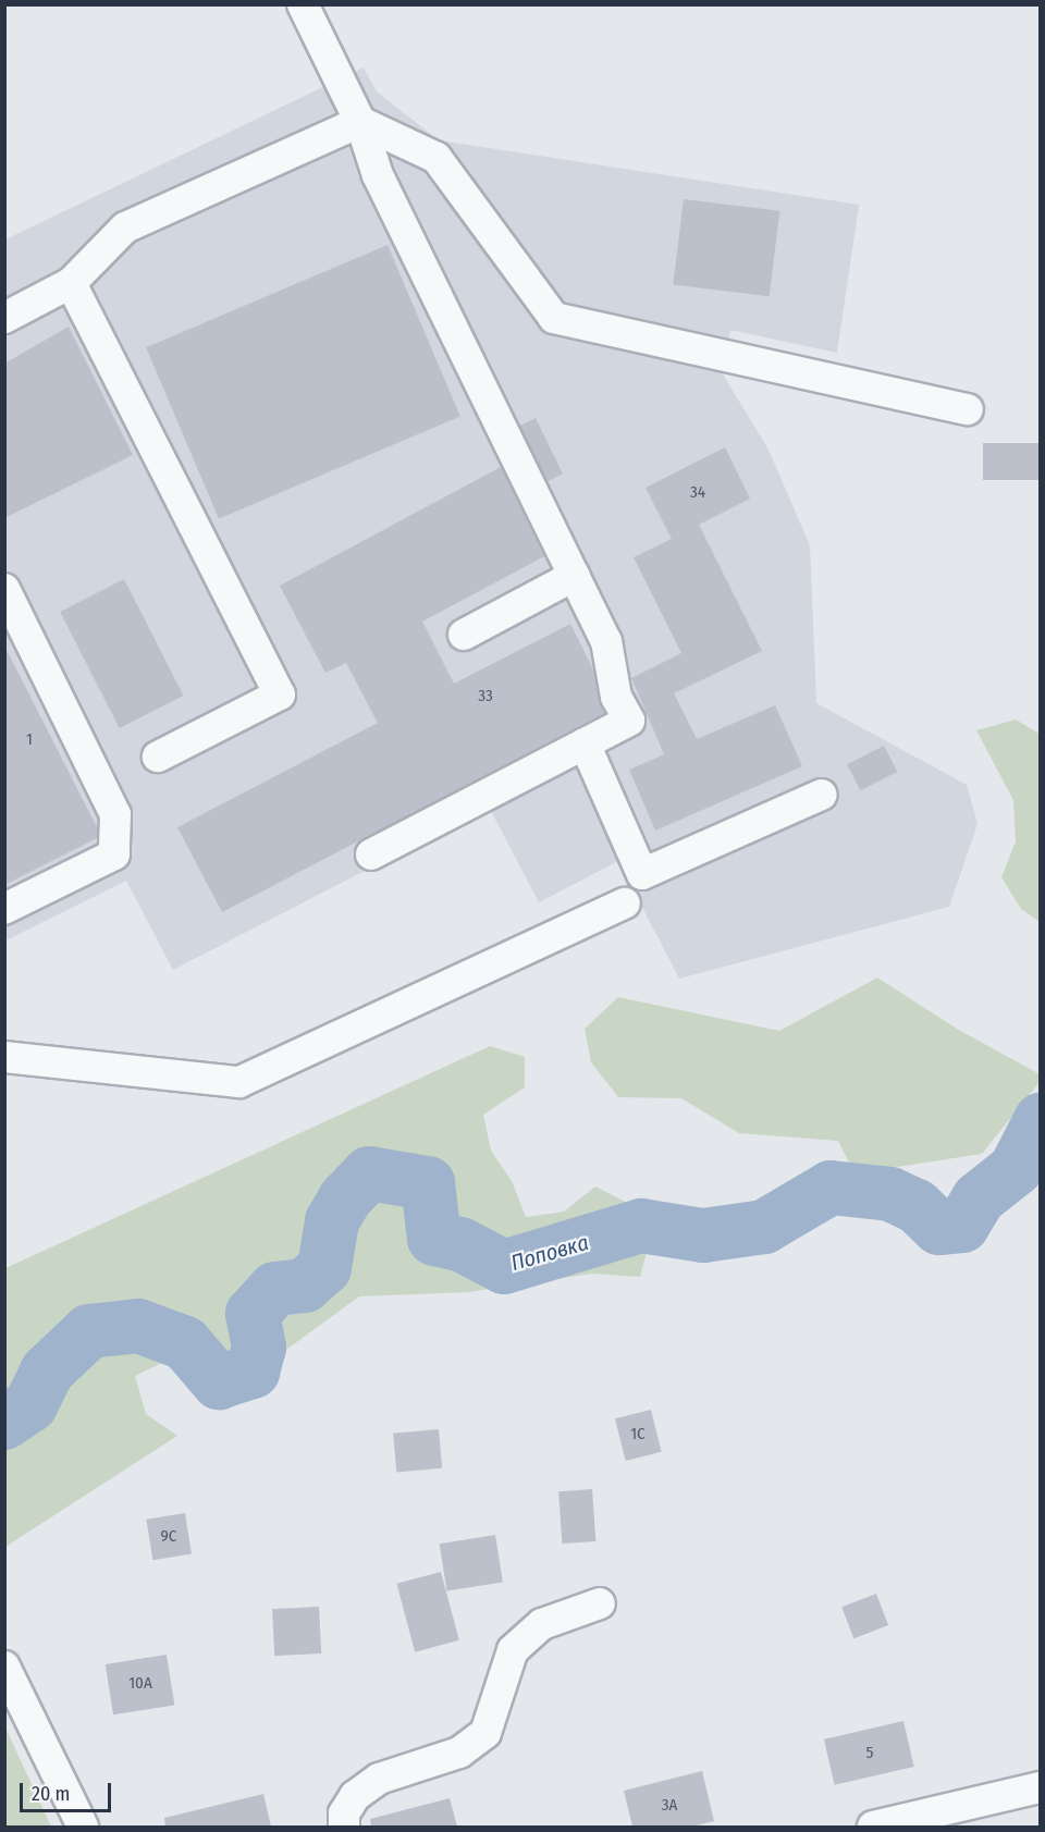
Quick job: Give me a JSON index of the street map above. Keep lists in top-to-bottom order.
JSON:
{
  "water": ["Поповка"],
  "house_numbers": [
    "34",
    "33",
    "1",
    "1С",
    "9С",
    "10А",
    "5",
    "3А"
  ],
  "scale_bar": "20 m"
}
